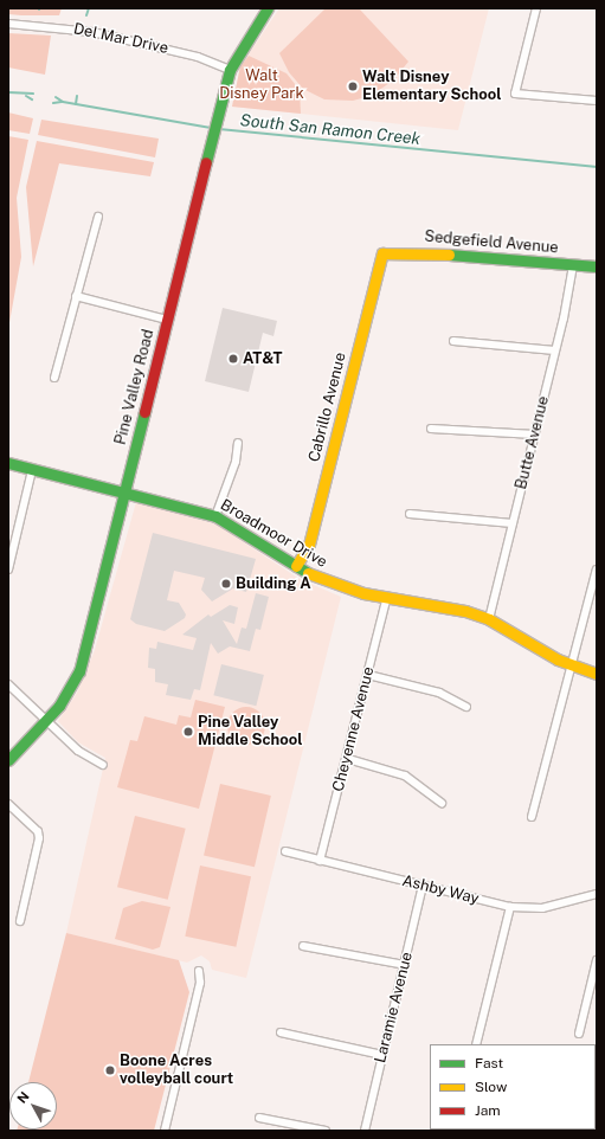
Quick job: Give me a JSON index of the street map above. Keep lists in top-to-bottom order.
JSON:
{
  "streets": {
    "street": [
      "Del Mar Drive",
      "Sedgefield Avenue",
      "Pine Valley Road",
      "Cabrillo Avenue",
      "Butte Avenue",
      "Broadmoor Drive",
      "Cheyenne Avenue",
      "Ashby Way",
      "Laramie Avenue"
    ]
  },
  "crossings": [
    ["Del Mar Drive", "Pine Valley Road"],
    ["Sedgefield Avenue", "Cabrillo Avenue"],
    ["Sedgefield Avenue", "Butte Avenue"],
    ["Pine Valley Road", "Broadmoor Drive"],
    ["Cabrillo Avenue", "Broadmoor Drive"],
    ["Butte Avenue", "Broadmoor Drive"],
    ["Broadmoor Drive", "Cheyenne Avenue"],
    ["Cheyenne Avenue", "Ashby Way"],
    ["Ashby Way", "Laramie Avenue"]
  ],
  "water": ["South San Ramon Creek"],
  "parks": ["Walt Disney Park"],
  "places": [
    "Walt Disney Elementary School",
    "AT&T",
    "Building A",
    "Pine Valley Middle School",
    "Boone Acres volleyball court"
  ],
  "legend": ["Fast", "Slow", "Jam"],
  "north": "top left"
}
